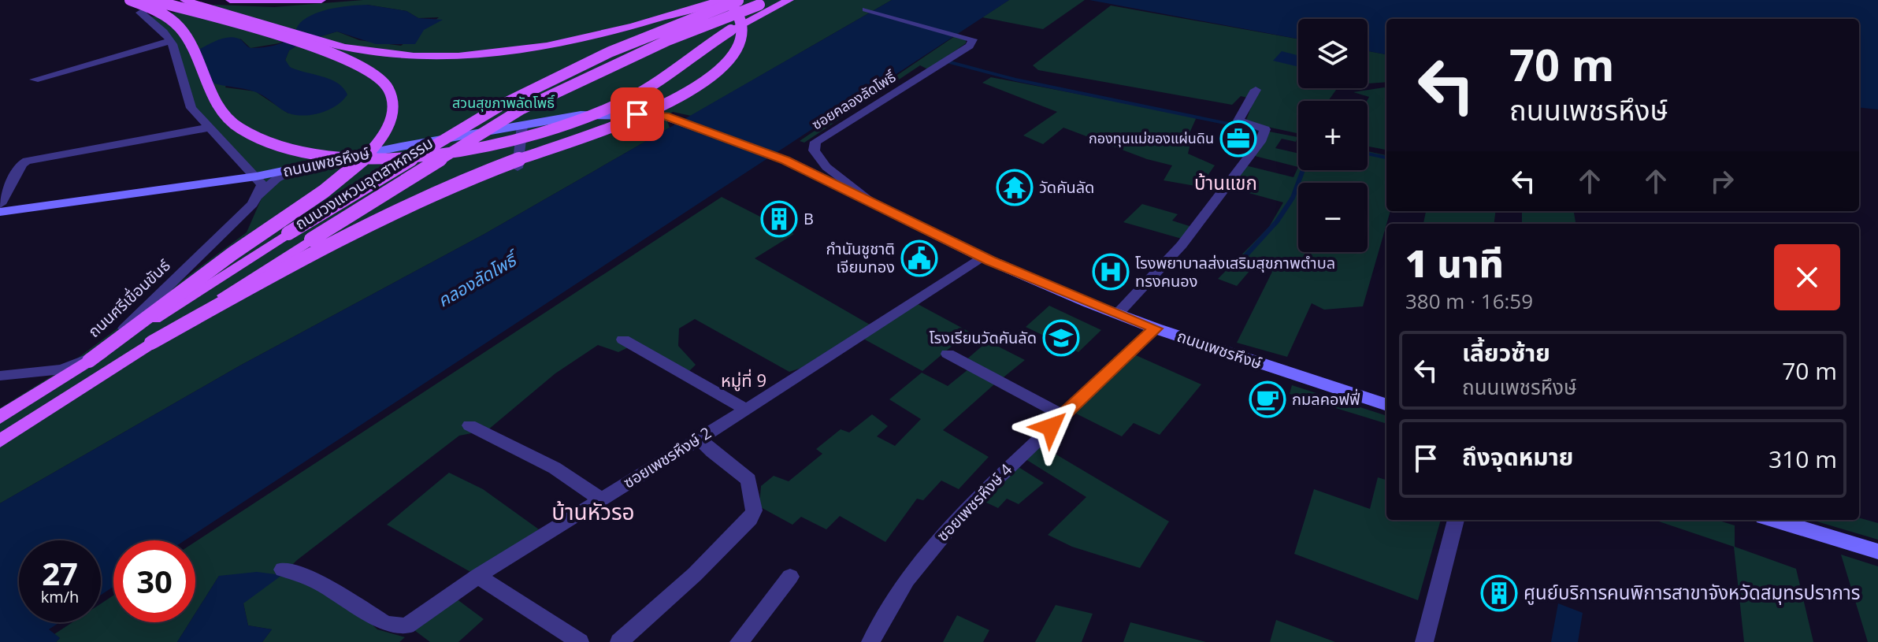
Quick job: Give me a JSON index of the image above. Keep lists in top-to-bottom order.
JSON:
{
  "streets": {
    "main road": ["ถนนเพชรหึงษ์", "ถนนวงแหวนอุตสาหกรรม"],
    "street": [
      "ซอยคลองลัดโพธิ์",
      "ถนนศรีเขื่อนขันธ์",
      "ซอยเพชรหึงษ์ 2",
      "ซอยเพชรหึงษ์ 4"
    ]
  },
  "crossings": [
    ["ซอยคลองลัดโพธิ์", "ถนนเพชรหึงษ์"],
    ["ถนนเพชรหึงษ์", "ถนนศรีเขื่อนขันธ์"],
    ["ถนนเพชรหึงษ์", "ซอยเพชรหึงษ์ 2"],
    ["ถนนเพชรหึงษ์", "ซอยเพชรหึงษ์ 4"]
  ],
  "districts": ["บ้านแขก", "หมู่ที่ 9", "บ้านหัวรอ"],
  "water": ["คลองลัดโพธิ์"],
  "parks": ["สวนสุขภาพลัดโพธิ์"],
  "places": {
    "office": ["กองทุนแม่ของแผ่นดิน"],
    "temple": ["วัดคันลัด"],
    "building": ["B", "ศูนย์บริการคนพิการสาขาจังหวัดสมุทรปราการ"],
    "public building": ["กำนันชูชาติ เจียมทอง"],
    "hospital": ["โรงพยาบาลส่งเสริมสุขภาพตำบล ทรงคนอง"],
    "school or university": ["โรงเรียนวัดคันลัด"],
    "cafe": ["กมลคอฟฟี่"]
  },
  "page": {
    "map_buttons": ["+", "−"],
    "turn": ["70 m", "ถนนเพชรหึงษ์"],
    "heading": ["1 นาที", "380 m · 16:59"],
    "list": [
      {
        "name": "เลี้ยวซ้าย",
        "note": "ถนนเพชรหึงษ์",
        "value": "70 m"
      },
      {
        "name": "ถึงจุดหมาย",
        "value": "310 m"
      }
    ],
    "speed": "27 km/h",
    "limit": "30"
  }
}
